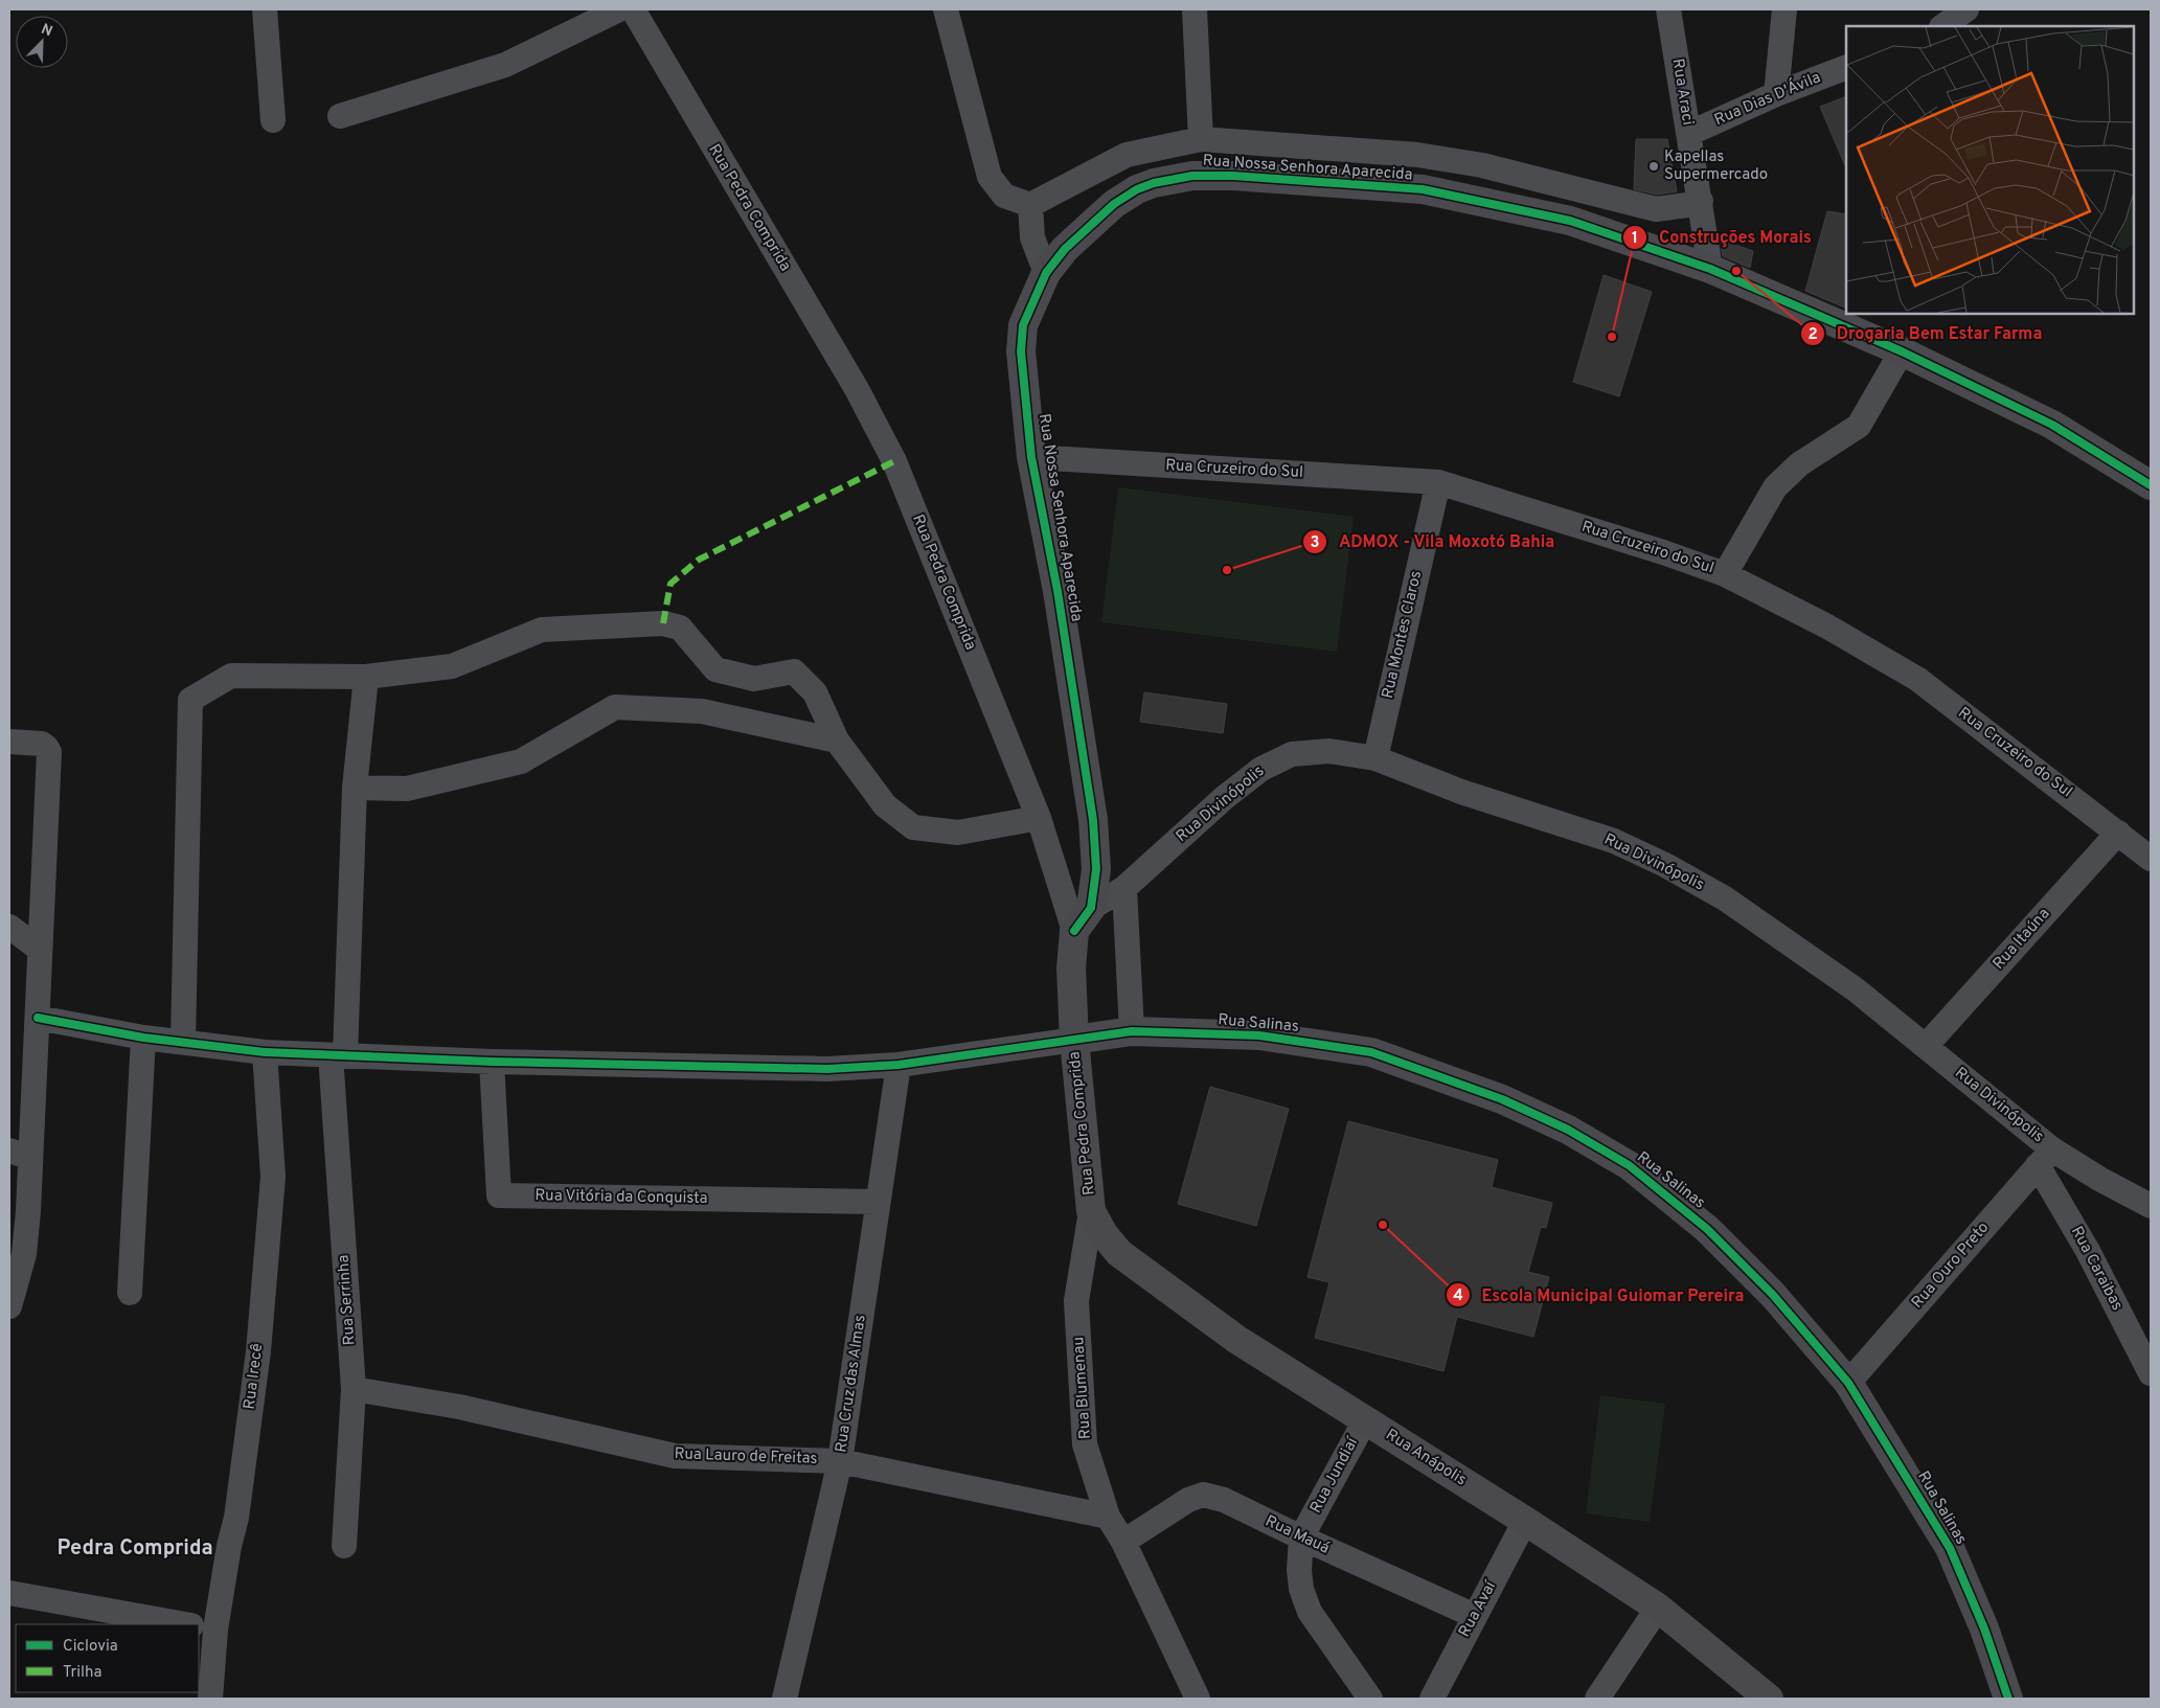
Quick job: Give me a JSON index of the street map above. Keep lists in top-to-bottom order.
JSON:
{
  "streets": {
    "street": [
      "Rua Araci",
      "Rua Dias D'Ávila",
      "Rua Nossa Senhora Aparecida",
      "Rua Pedra Comprida",
      "Rua Cruzeiro do Sul",
      "Rua Montes Claros",
      "Rua Divinópolis",
      "Rua Itaúna",
      "Rua Salinas",
      "Rua Vitória da Conquista",
      "Rua Ouro Preto",
      "Rua Caraibas",
      "Rua Serrinha",
      "Rua Irecê",
      "Rua Cruz das Almas",
      "Rua Blumenau",
      "Rua Lauro de Freitas",
      "Rua Anápolis",
      "Rua Jundiaí",
      "Rua Mauá",
      "Rua Avaí"
    ]
  },
  "crossings": [
    ["Rua Araci", "Rua Dias D'Ávila"],
    ["Rua Araci", "Rua Nossa Senhora Aparecida"],
    ["Rua Nossa Senhora Aparecida", "Rua Pedra Comprida"],
    ["Rua Nossa Senhora Aparecida", "Rua Cruzeiro do Sul"],
    ["Rua Nossa Senhora Aparecida", "Rua Divinópolis"],
    ["Rua Pedra Comprida", "Rua Salinas"],
    ["Rua Pedra Comprida", "Rua Blumenau"],
    ["Rua Pedra Comprida", "Rua Anápolis"],
    ["Rua Cruzeiro do Sul", "Rua Montes Claros"],
    ["Rua Cruzeiro do Sul", "Rua Itaúna"],
    ["Rua Montes Claros", "Rua Divinópolis"],
    ["Rua Divinópolis", "Rua Itaúna"],
    ["Rua Divinópolis", "Rua Ouro Preto"],
    ["Rua Divinópolis", "Rua Caraibas"],
    ["Rua Salinas", "Rua Ouro Preto"],
    ["Rua Vitória da Conquista", "Rua Cruz das Almas"],
    ["Rua Ouro Preto", "Rua Caraibas"],
    ["Rua Serrinha", "Rua Lauro de Freitas"],
    ["Rua Cruz das Almas", "Rua Lauro de Freitas"],
    ["Rua Blumenau", "Rua Lauro de Freitas"],
    ["Rua Blumenau", "Rua Anápolis"],
    ["Rua Blumenau", "Rua Mauá"],
    ["Rua Anápolis", "Rua Jundiaí"],
    ["Rua Anápolis", "Rua Avaí"],
    ["Rua Jundiaí", "Rua Mauá"],
    ["Rua Mauá", "Rua Avaí"]
  ],
  "districts": ["Pedra Comprida"],
  "places": [
    "Kapellas Supermercado",
    "Drogaria Bem Estar Farma",
    "Construções Morais",
    "ADMOX - Vila Moxotó Bahia",
    "Escola Municipal Guiomar Pereira"
  ],
  "legend": ["Ciclovia", "Trilha"],
  "north": "top right"
}
